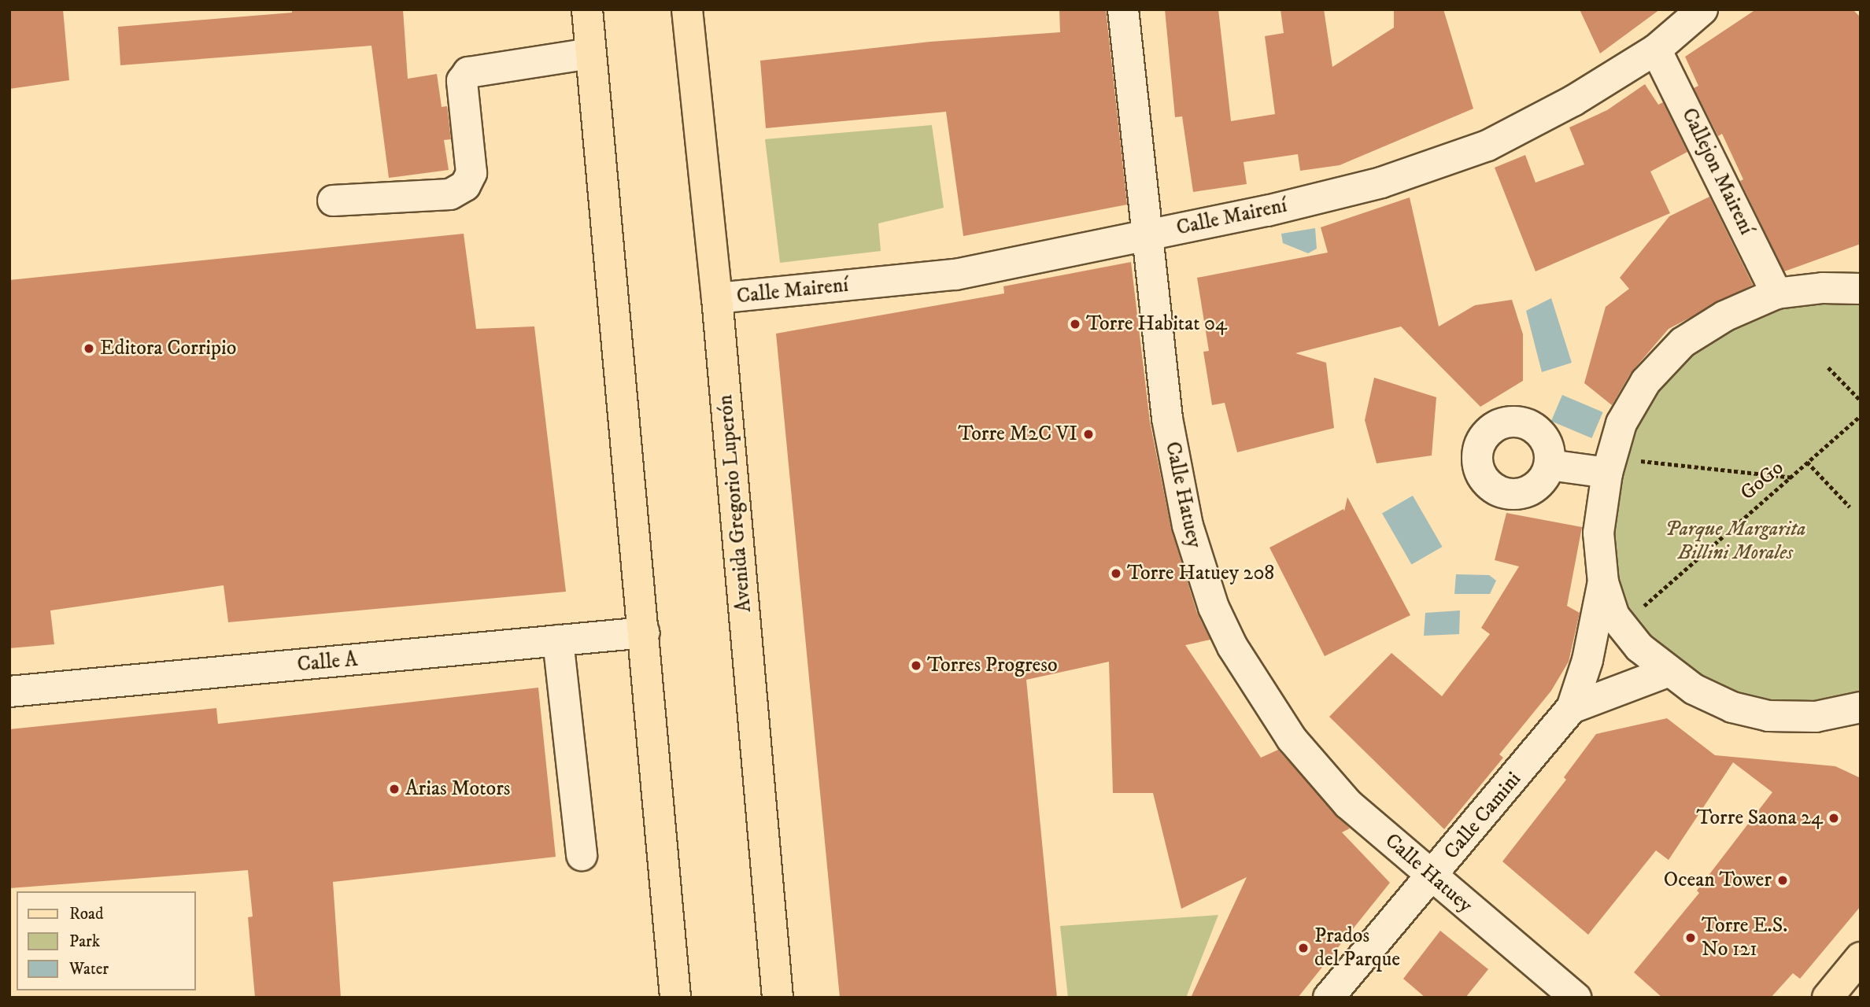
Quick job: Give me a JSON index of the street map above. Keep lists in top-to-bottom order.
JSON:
{
  "streets": {
    "main road": ["Avenida Gregorio Luperón"],
    "street": [
      "Callejon Mairení",
      "Calle Mairení",
      "Calle Hatuey",
      "Calle A",
      "Calle Camini"
    ],
    "path": ["GoGo"]
  },
  "crossings": [
    ["Callejon Mairení", "Calle Mairení"],
    ["Calle Mairení", "Calle Hatuey"],
    ["Calle Mairení", "Avenida Gregorio Luperón"],
    ["Calle Hatuey", "Calle Camini"]
  ],
  "parks": ["Parque Margarita Billini Morales"],
  "places": [
    "Torre Habitat 04",
    "Editora Corripio",
    "Torre M2C VI",
    "Torre Hatuey 208",
    "Torres Progreso",
    "Arias Motors",
    "Torre Saona 24",
    "Ocean Tower",
    "Torre E.S. No 121",
    "Prados del Parque"
  ],
  "legend": ["Road", "Park", "Water"]
}
